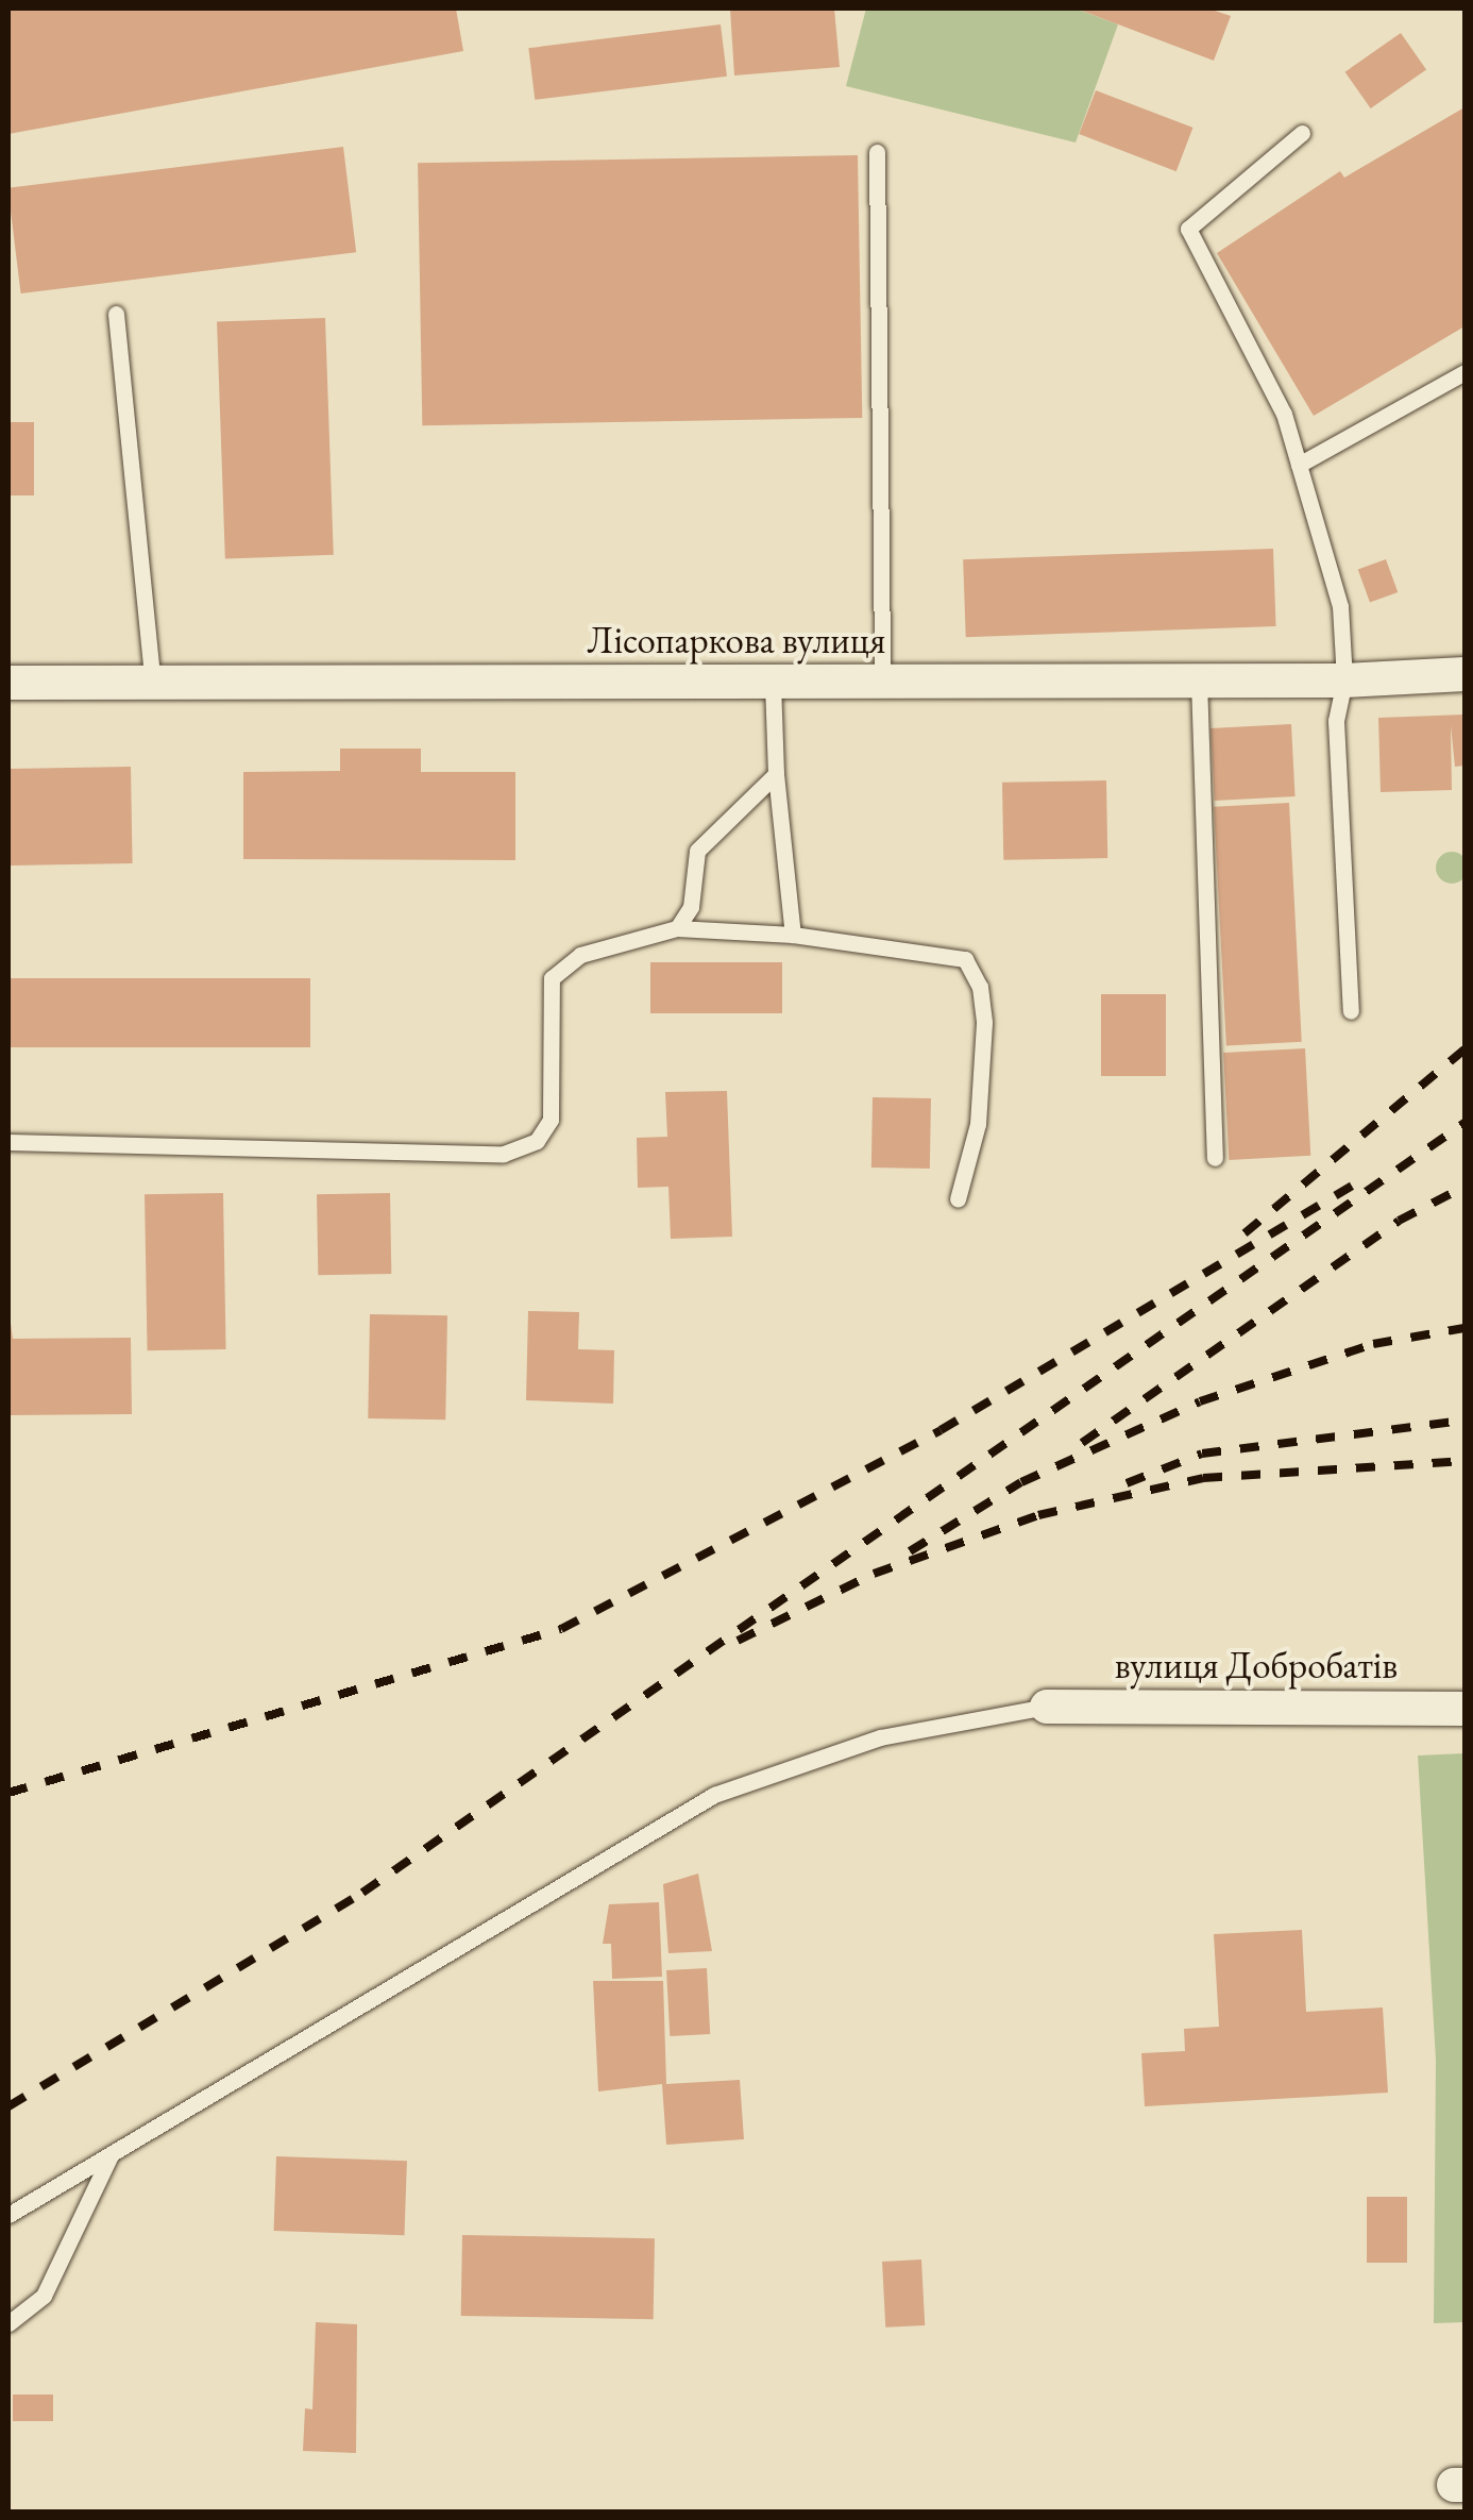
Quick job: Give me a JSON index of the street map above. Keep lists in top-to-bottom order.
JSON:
{
  "streets": {
    "street": ["Лісопаркова вулиця", "вулиця Добробатів"]
  }
}
